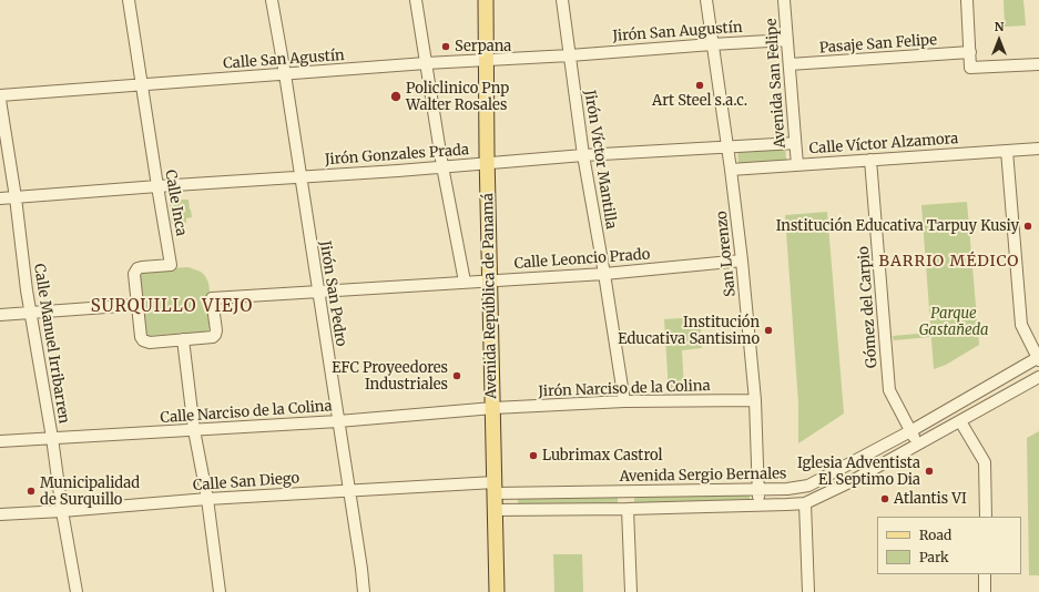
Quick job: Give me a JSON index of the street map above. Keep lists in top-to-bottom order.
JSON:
{
  "streets": {
    "main road": ["Avenida República de Panamá"],
    "street": [
      "Jirón San Augustín",
      "Pasaje San Felipe",
      "Calle San Agustín",
      "Avenida San Felipe",
      "Calle Víctor Alzamora",
      "Jirón Gonzales Prada",
      "Jirón Víctor Mantilla",
      "Calle Inca",
      "San Lorenzo",
      "Calle Leoncio Prado",
      "Jirón San Pedro",
      "Gómez del Carpio",
      "Calle Manuel Irribarren",
      "Jirón Narciso de la Colina",
      "Calle Narciso de la Colina",
      "Avenida Sergio Bernales",
      "Calle San Diego"
    ]
  },
  "crossings": [
    ["Jirón San Augustín", "Calle San Agustín"],
    ["Jirón San Augustín", "Avenida San Felipe"],
    ["Jirón San Augustín", "Jirón Víctor Mantilla"],
    ["Jirón San Augustín", "San Lorenzo"],
    ["Pasaje San Felipe", "Avenida San Felipe"],
    ["Calle San Agustín", "Jirón Víctor Mantilla"],
    ["Calle San Agustín", "Calle Inca"],
    ["Calle San Agustín", "Jirón San Pedro"],
    ["Calle San Agustín", "Avenida República de Panamá"],
    ["Avenida San Felipe", "Calle Víctor Alzamora"],
    ["Avenida San Felipe", "Jirón Gonzales Prada"],
    ["Calle Víctor Alzamora", "San Lorenzo"],
    ["Calle Víctor Alzamora", "Gómez del Carpio"],
    ["Jirón Gonzales Prada", "Jirón Víctor Mantilla"],
    ["Jirón Gonzales Prada", "Calle Inca"],
    ["Jirón Gonzales Prada", "San Lorenzo"],
    ["Jirón Gonzales Prada", "Jirón San Pedro"],
    ["Jirón Gonzales Prada", "Avenida República de Panamá"],
    ["Jirón Gonzales Prada", "Calle Manuel Irribarren"],
    ["Jirón Víctor Mantilla", "Calle Leoncio Prado"],
    ["Jirón Víctor Mantilla", "Jirón Narciso de la Colina"],
    ["Calle Inca", "Calle Leoncio Prado"],
    ["San Lorenzo", "Calle Leoncio Prado"],
    ["San Lorenzo", "Jirón Narciso de la Colina"],
    ["San Lorenzo", "Avenida Sergio Bernales"],
    ["Calle Leoncio Prado", "Jirón San Pedro"],
    ["Calle Leoncio Prado", "Avenida República de Panamá"],
    ["Jirón San Pedro", "Calle Narciso de la Colina"],
    ["Jirón San Pedro", "Calle San Diego"],
    ["Avenida República de Panamá", "Jirón Narciso de la Colina"],
    ["Avenida República de Panamá", "Calle Narciso de la Colina"],
    ["Avenida República de Panamá", "Avenida Sergio Bernales"],
    ["Avenida República de Panamá", "Calle San Diego"],
    ["Gómez del Carpio", "Avenida Sergio Bernales"],
    ["Calle Manuel Irribarren", "Calle Narciso de la Colina"],
    ["Calle Manuel Irribarren", "Calle San Diego"],
    ["Jirón Narciso de la Colina", "Calle Narciso de la Colina"],
    ["Avenida Sergio Bernales", "Calle San Diego"]
  ],
  "districts": ["BARRIO MÉDICO", "SURQUILLO VIEJO"],
  "parks": ["Parque Gastañeda"],
  "places": [
    "Serpana",
    "Art Steel s.a.c.",
    "Policlinico Pnp Walter Rosales",
    "Institución Educativa Tarpuy Kusiy",
    "Institución Educativa Santisimo",
    "EFC Proyeedores Industriales",
    "Lubrimax Castrol",
    "Iglesia Adventista El Septimo Dia",
    "Municipalidad de Surquillo",
    "Atlantis VI"
  ],
  "legend": ["Road", "Park"],
  "north": "top"
}
